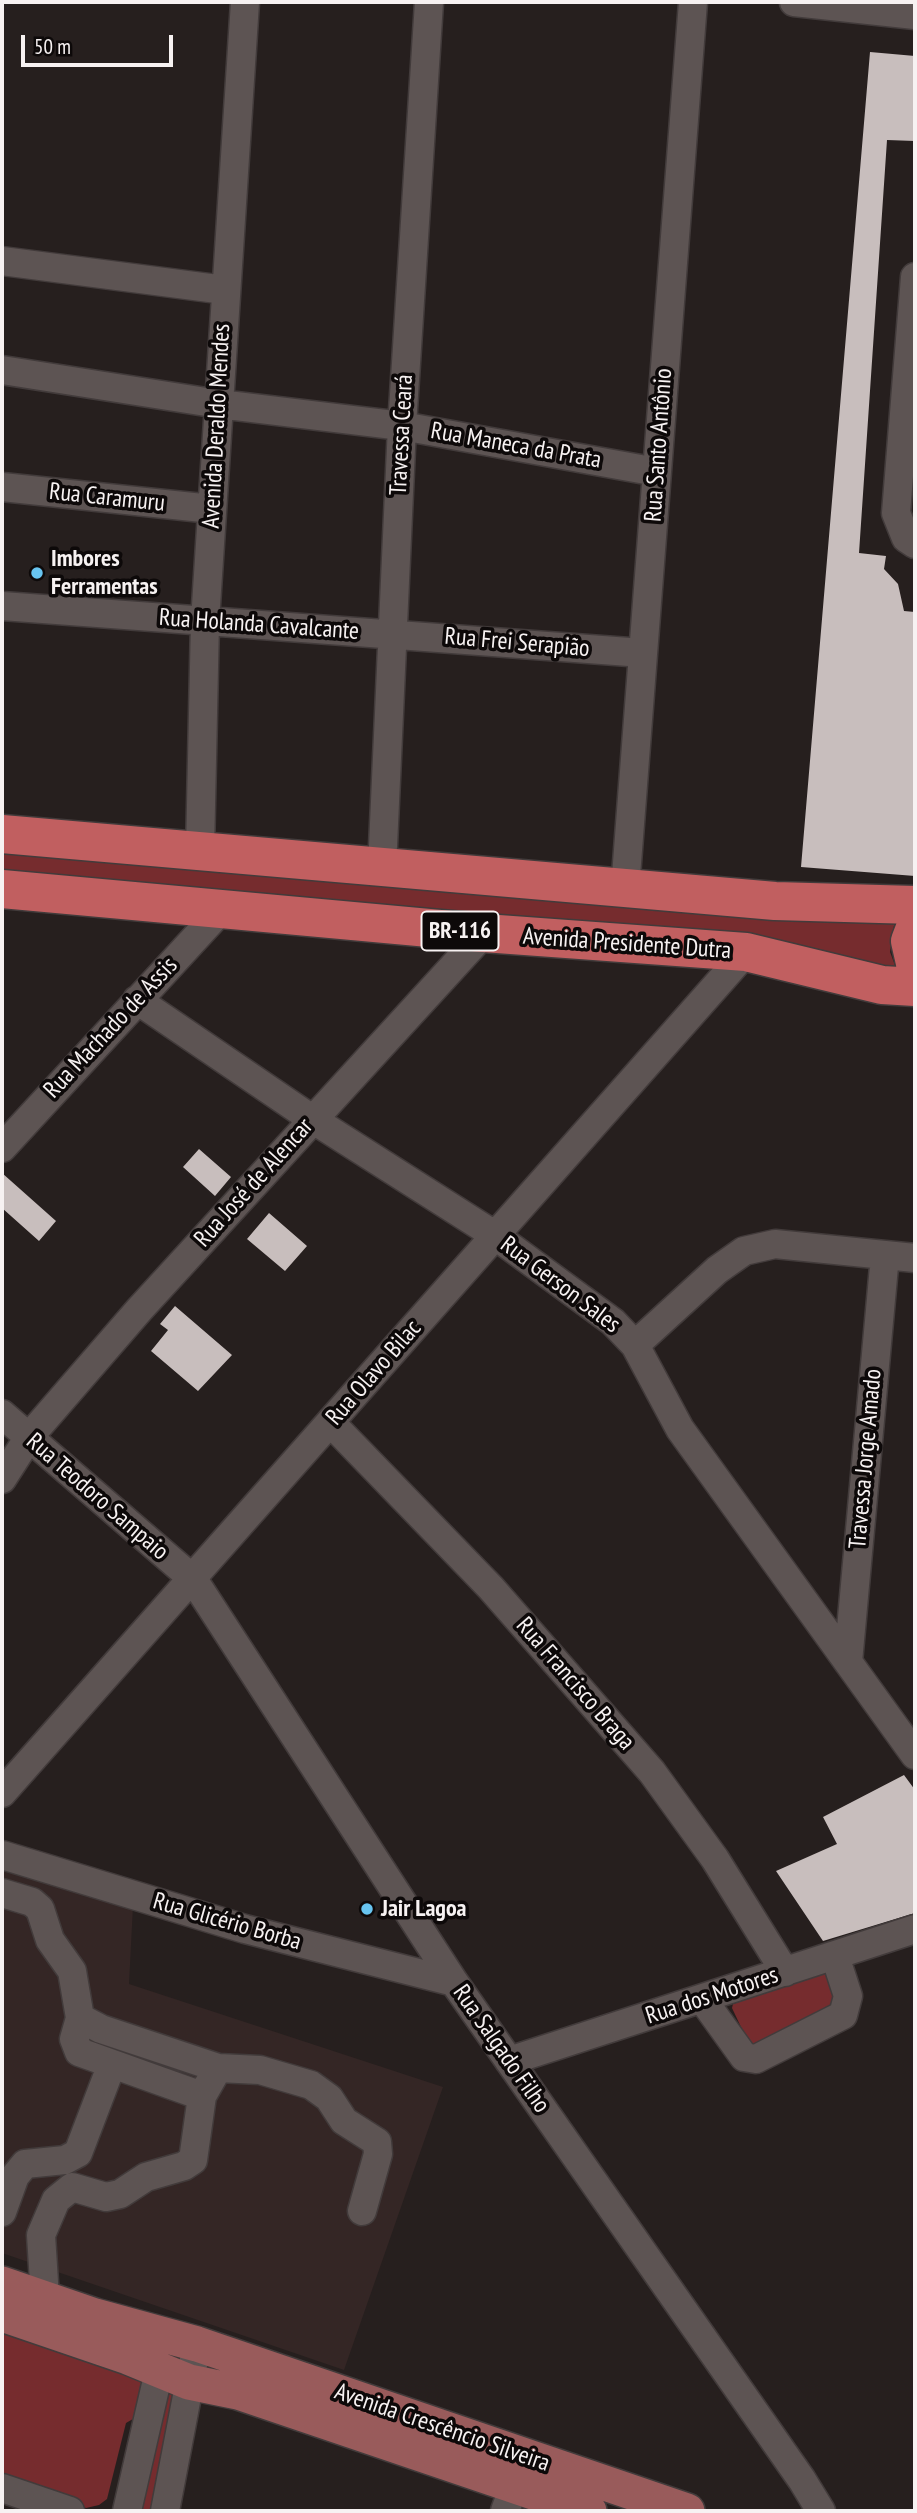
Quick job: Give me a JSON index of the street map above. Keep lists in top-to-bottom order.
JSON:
{
  "streets": {
    "highway": ["BR-116", "Avenida Presidente Dutra"],
    "main road": ["Avenida Crescêncio Silveira"],
    "street": [
      "Avenida Deraldo Mendes",
      "Travessa Ceará",
      "Rua Santo Antônio",
      "Rua Maneca da Prata",
      "Rua Caramuru",
      "Rua Holanda Cavalcante",
      "Rua Frei Serapião",
      "Rua Machado de Assis",
      "Rua José de Alencar",
      "Rua Gerson Sales",
      "Rua Olavo Bilac",
      "Travessa Jorge Amado",
      "Rua Teodoro Sampaio",
      "Rua Francisco Braga",
      "Rua Glicério Borba",
      "Rua dos Motores",
      "Rua Salgado Filho"
    ]
  },
  "crossings": [
    ["Avenida Deraldo Mendes", "Rua Maneca da Prata"],
    ["Avenida Deraldo Mendes", "Rua Caramuru"],
    ["Avenida Deraldo Mendes", "Rua Holanda Cavalcante"],
    ["Avenida Deraldo Mendes", "BR-116"],
    ["Travessa Ceará", "Rua Maneca da Prata"],
    ["Travessa Ceará", "Rua Holanda Cavalcante"],
    ["Travessa Ceará", "Rua Frei Serapião"],
    ["Travessa Ceará", "BR-116"],
    ["Rua Santo Antônio", "Rua Maneca da Prata"],
    ["Rua Santo Antônio", "Rua Frei Serapião"],
    ["Rua Santo Antônio", "BR-116"],
    ["Rua Holanda Cavalcante", "Rua Frei Serapião"],
    ["Avenida Presidente Dutra", "Rua Machado de Assis"],
    ["Avenida Presidente Dutra", "Rua José de Alencar"],
    ["Avenida Presidente Dutra", "Rua Olavo Bilac"],
    ["Rua Machado de Assis", "Rua Gerson Sales"],
    ["Rua José de Alencar", "Rua Gerson Sales"],
    ["Rua José de Alencar", "Rua Teodoro Sampaio"],
    ["Rua Gerson Sales", "Rua Olavo Bilac"],
    ["Rua Gerson Sales", "Travessa Jorge Amado"],
    ["Rua Olavo Bilac", "Rua Teodoro Sampaio"],
    ["Rua Olavo Bilac", "Rua Francisco Braga"],
    ["Rua Olavo Bilac", "Rua Salgado Filho"],
    ["Rua Teodoro Sampaio", "Rua Salgado Filho"],
    ["Rua Francisco Braga", "Rua dos Motores"],
    ["Rua Glicério Borba", "Rua Salgado Filho"],
    ["Rua dos Motores", "Rua Salgado Filho"]
  ],
  "places": ["Imbores Ferramentas", "Jair Lagoa"],
  "scale_bar": "50 m"
}
